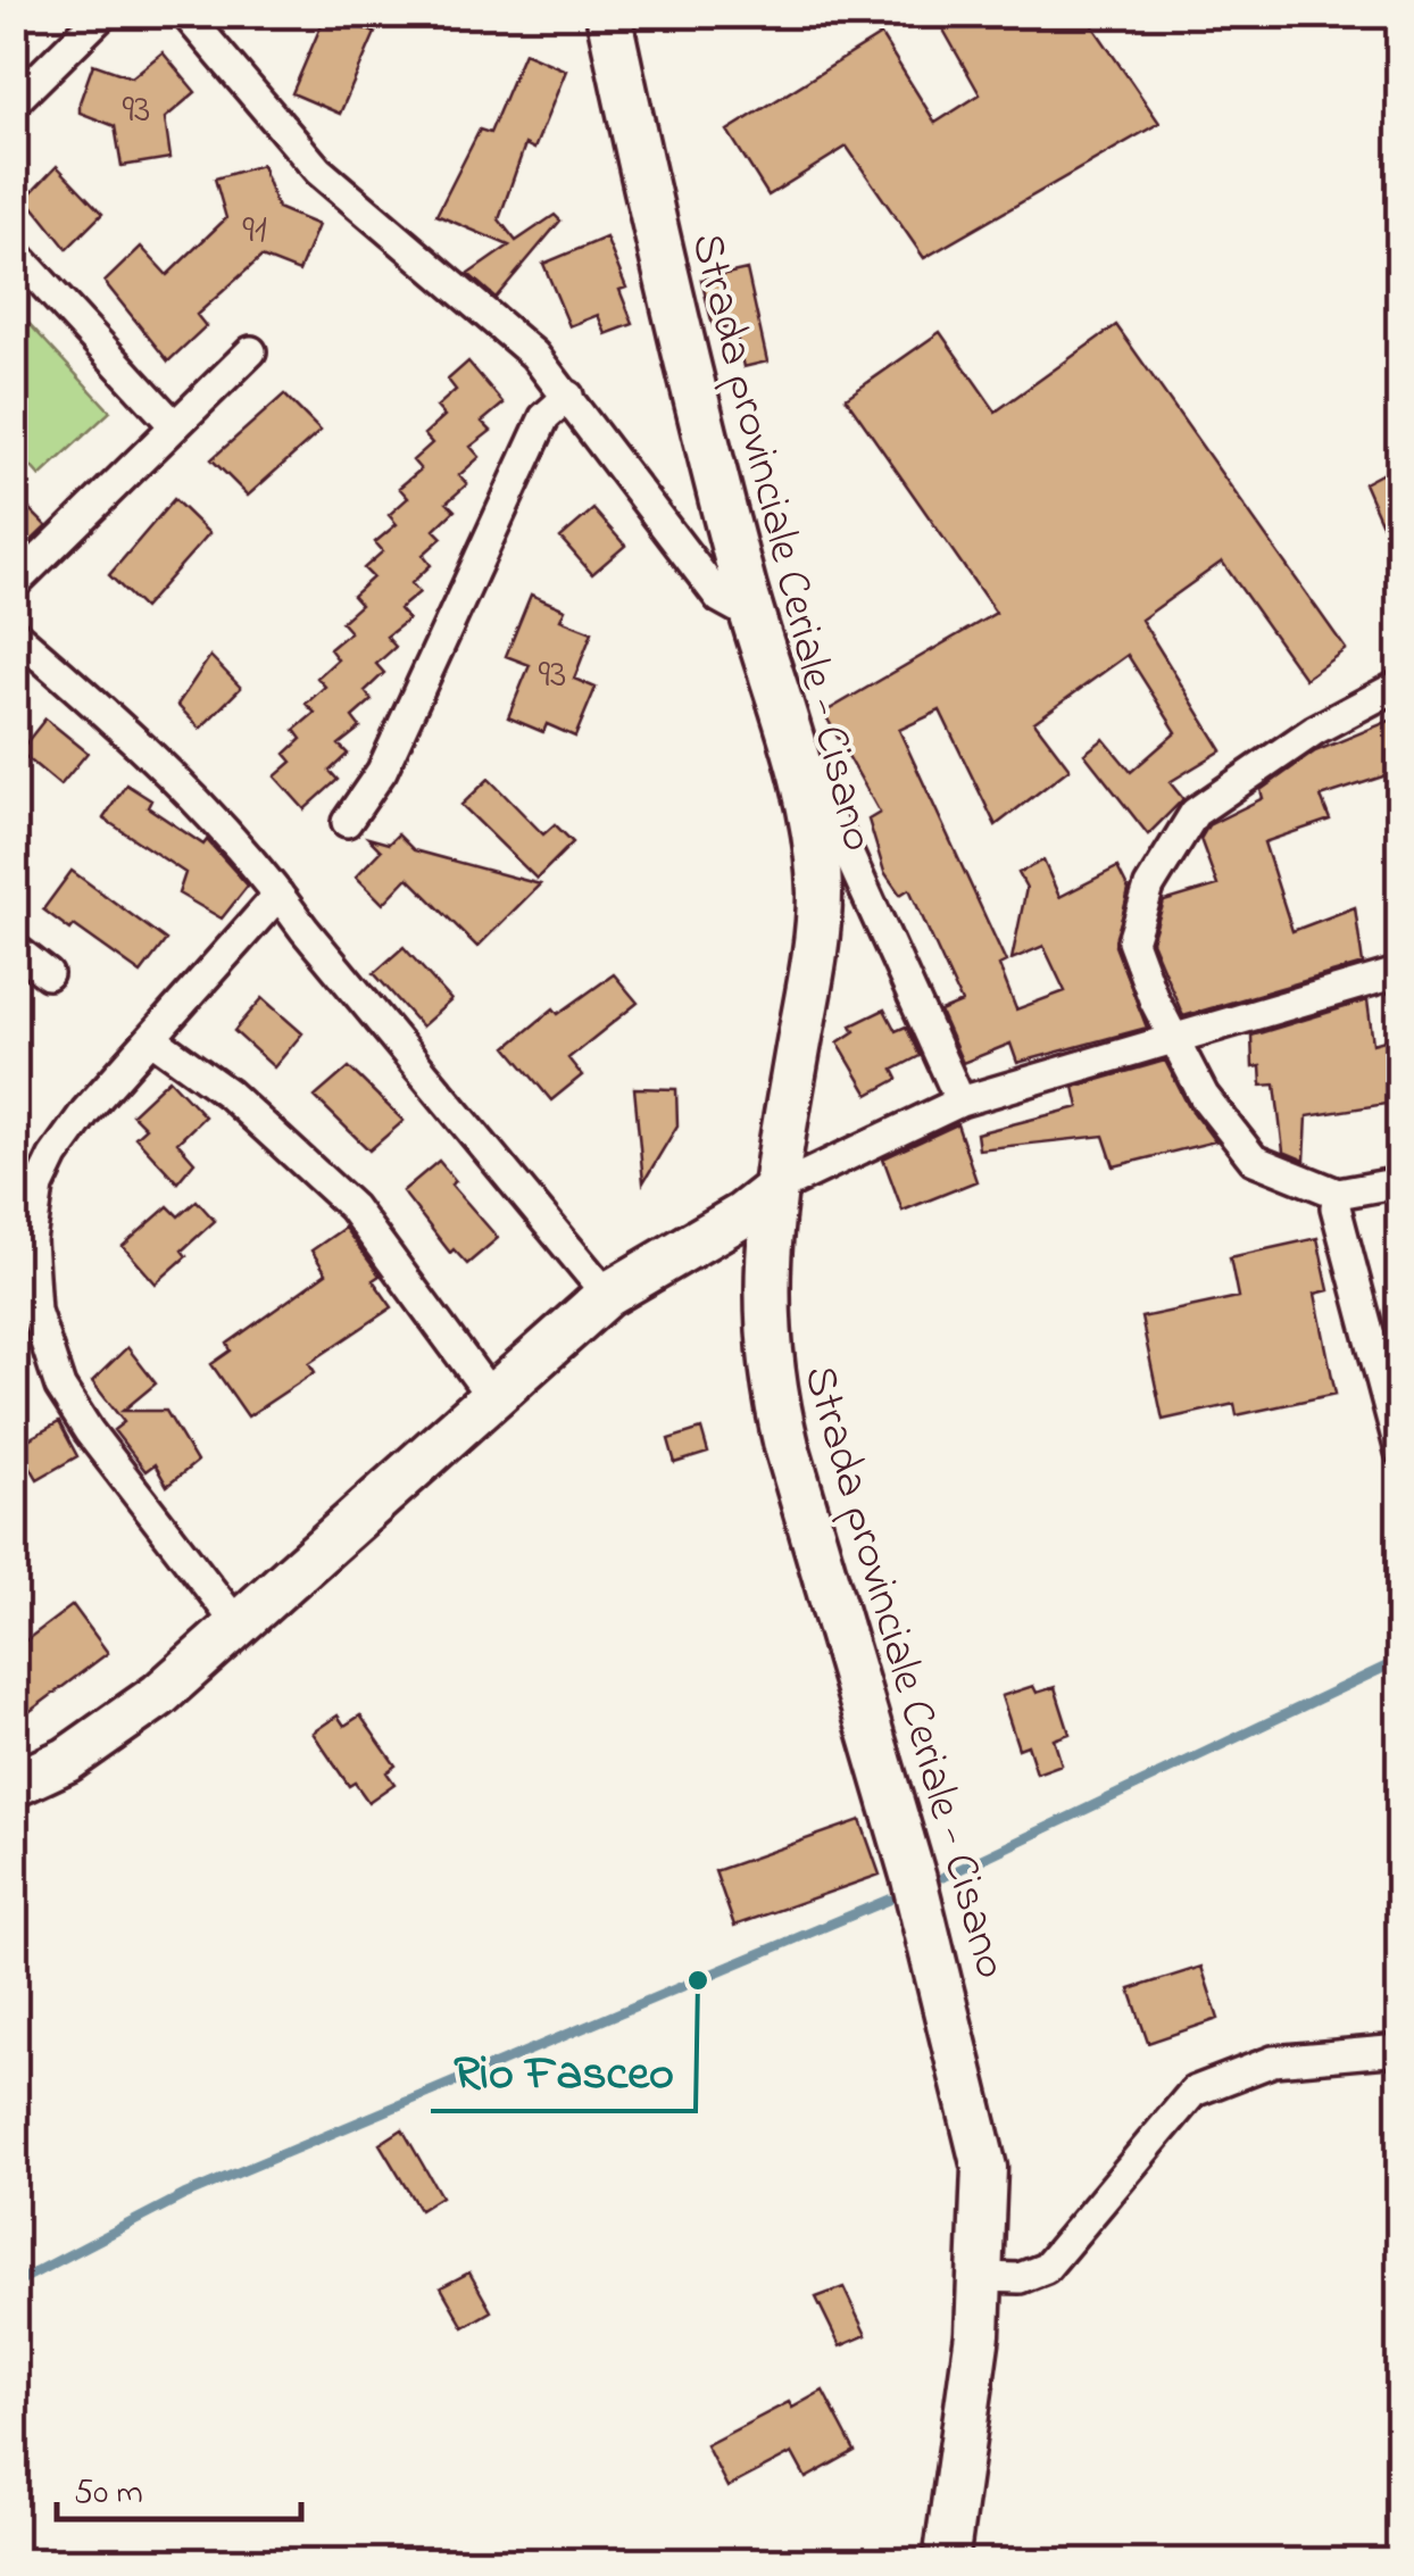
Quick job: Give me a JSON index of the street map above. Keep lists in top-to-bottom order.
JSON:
{
  "streets": {
    "main road": ["Strada provinciale Ceriale - Cisano"]
  },
  "places": ["Rio Fasceo"],
  "house_numbers": ["93", "91", "93"],
  "scale_bar": "50 m"
}
